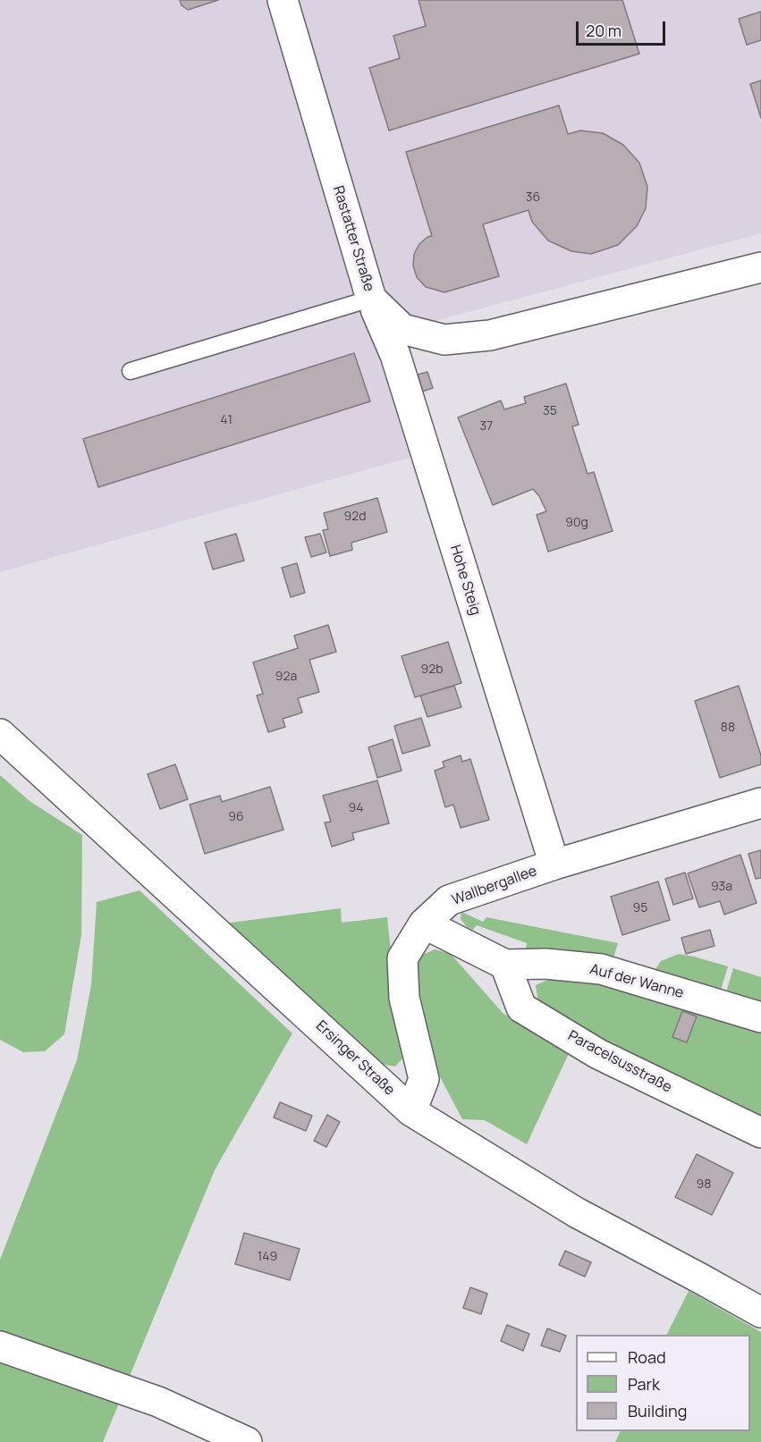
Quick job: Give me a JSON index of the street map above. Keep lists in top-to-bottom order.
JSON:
{
  "streets": {
    "street": [
      "Rastatter Straße",
      "Hohe Steig",
      "Wallbergallee",
      "Auf der Wanne",
      "Ersinger Straße",
      "Paracelsusstraße"
    ]
  },
  "crossings": [
    ["Rastatter Straße", "Hohe Steig"],
    ["Hohe Steig", "Wallbergallee"],
    ["Wallbergallee", "Auf der Wanne"],
    ["Wallbergallee", "Ersinger Straße"],
    ["Auf der Wanne", "Paracelsusstraße"]
  ],
  "house_numbers": [
    "36",
    "35",
    "41",
    "37",
    "92d",
    "90g",
    "92b",
    "92a",
    "88",
    "94",
    "96",
    "93a",
    "95",
    "98",
    "149"
  ],
  "legend": ["Road", "Park", "Building"],
  "scale_bar": "20 m"
}
